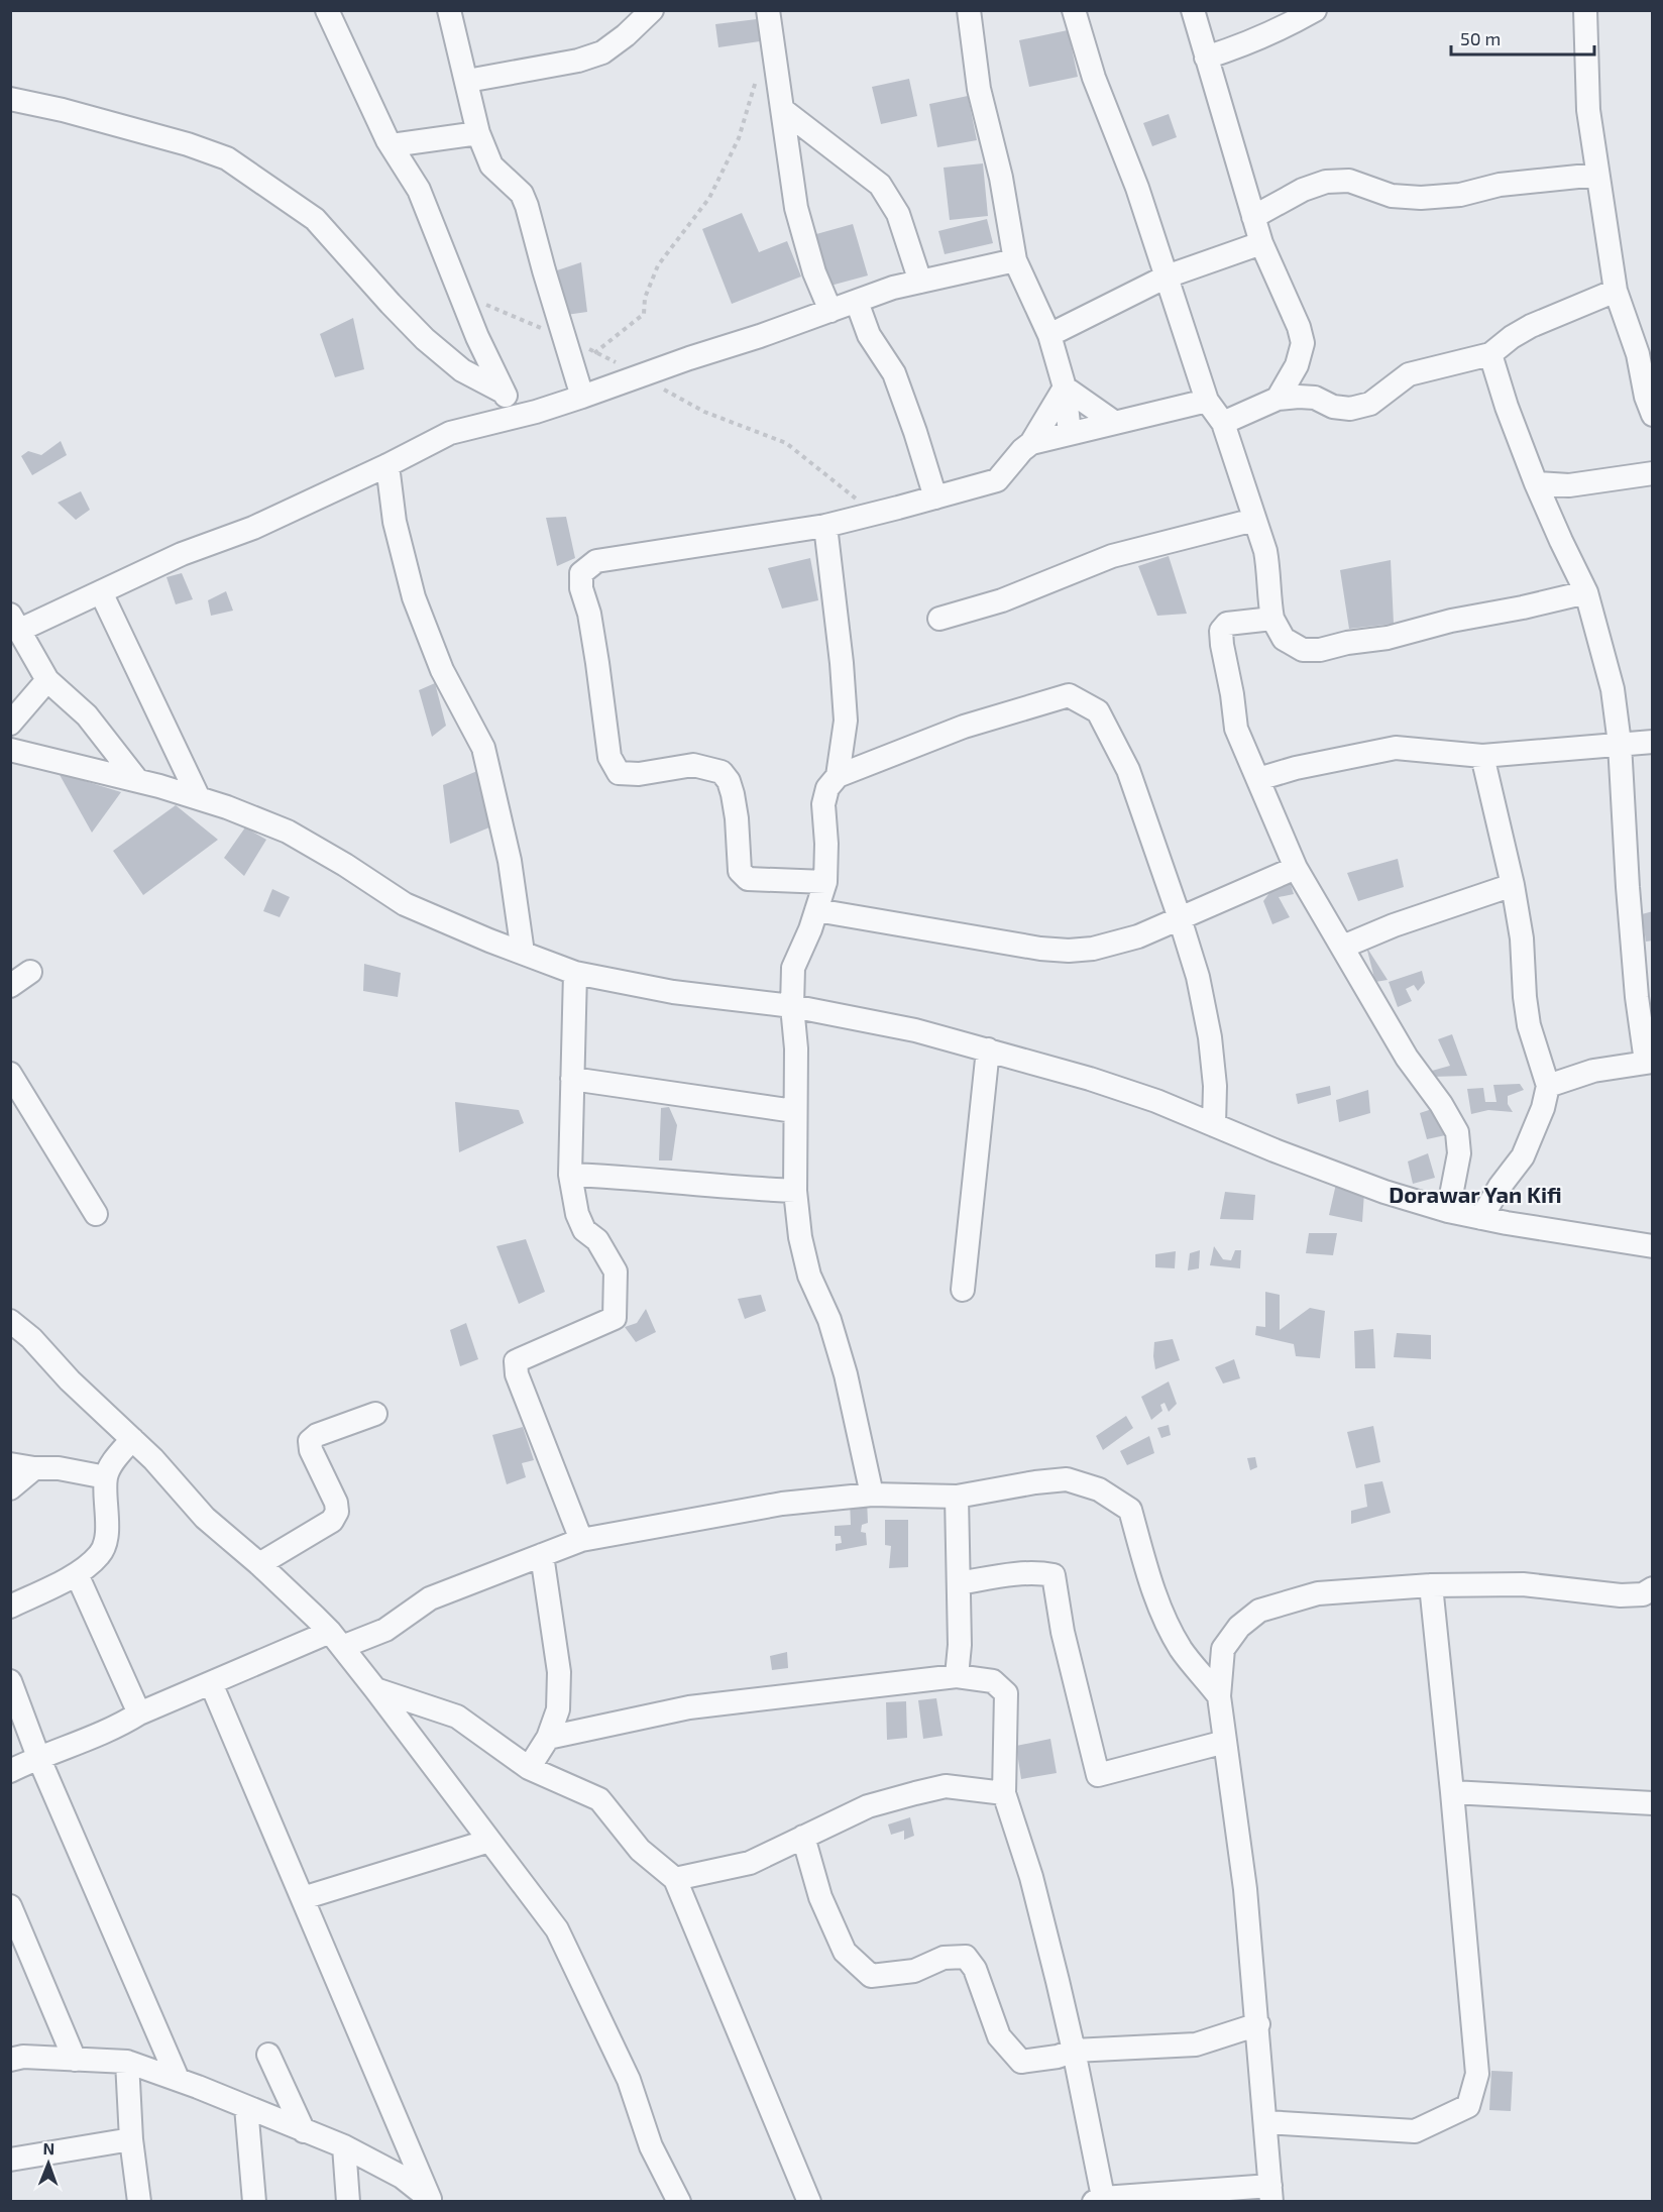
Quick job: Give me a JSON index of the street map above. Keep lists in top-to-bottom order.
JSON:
{
  "districts": ["Dorawar Yan Kifi"],
  "scale_bar": "50 m",
  "north": "top"
}
